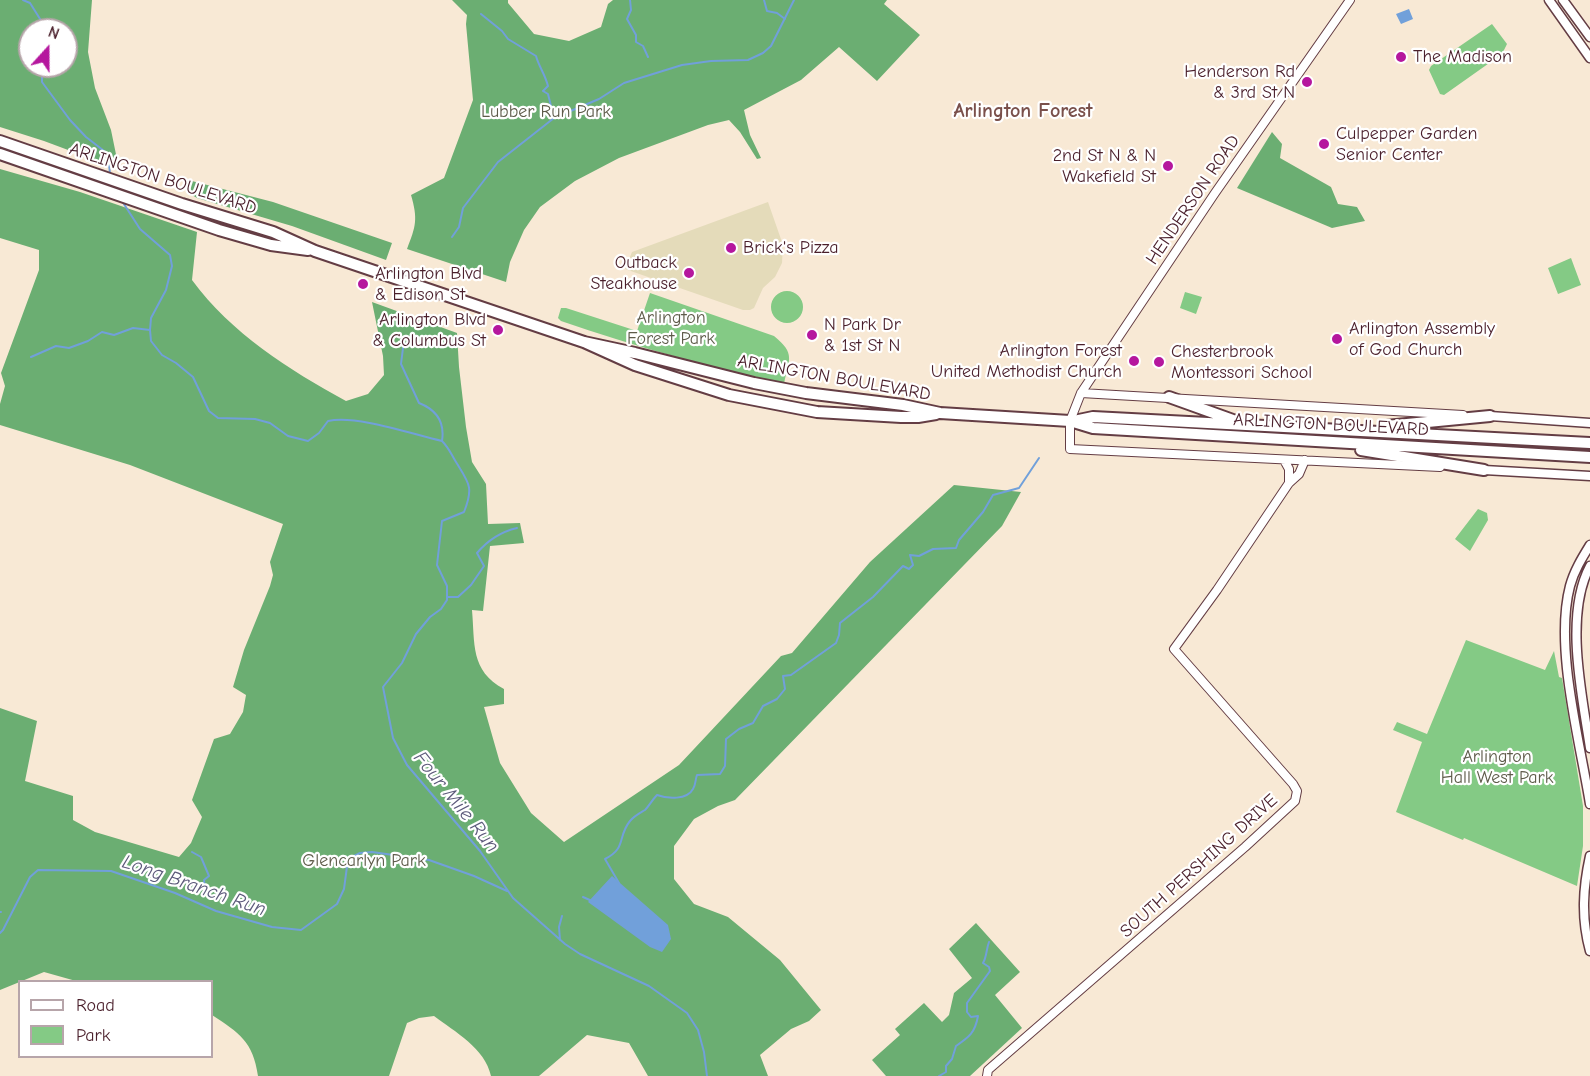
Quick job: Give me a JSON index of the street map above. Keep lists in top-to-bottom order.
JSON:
{
  "streets": {
    "highway": ["ARLINGTON BOULEVARD"],
    "street": ["HENDERSON ROAD", "SOUTH PERSHING DRIVE"]
  },
  "crossings": [
    ["ARLINGTON BOULEVARD", "HENDERSON ROAD"]
  ],
  "districts": ["Arlington Forest"],
  "water": ["Four Mile Run", "Long Branch Run"],
  "parks": [
    "Lubber Run Park",
    "Arlington Forest Park",
    "Arlington Hall West Park",
    "Glencarlyn Park"
  ],
  "places": [
    "The Madison",
    "Henderson Rd & 3rd St N",
    "Culpepper Garden Senior Center",
    "2nd St N & N Wakefield St",
    "Brick's Pizza",
    "Outback Steakhouse",
    "Arlington Blvd & Edison St",
    "Arlington Blvd & Columbus St",
    "N Park Dr & 1st St N",
    "Arlington Assembly of God Church",
    "Arlington Forest United Methodist Church",
    "Chesterbrook Montessori School"
  ],
  "legend": ["Road", "Park"],
  "north": "top"
}
